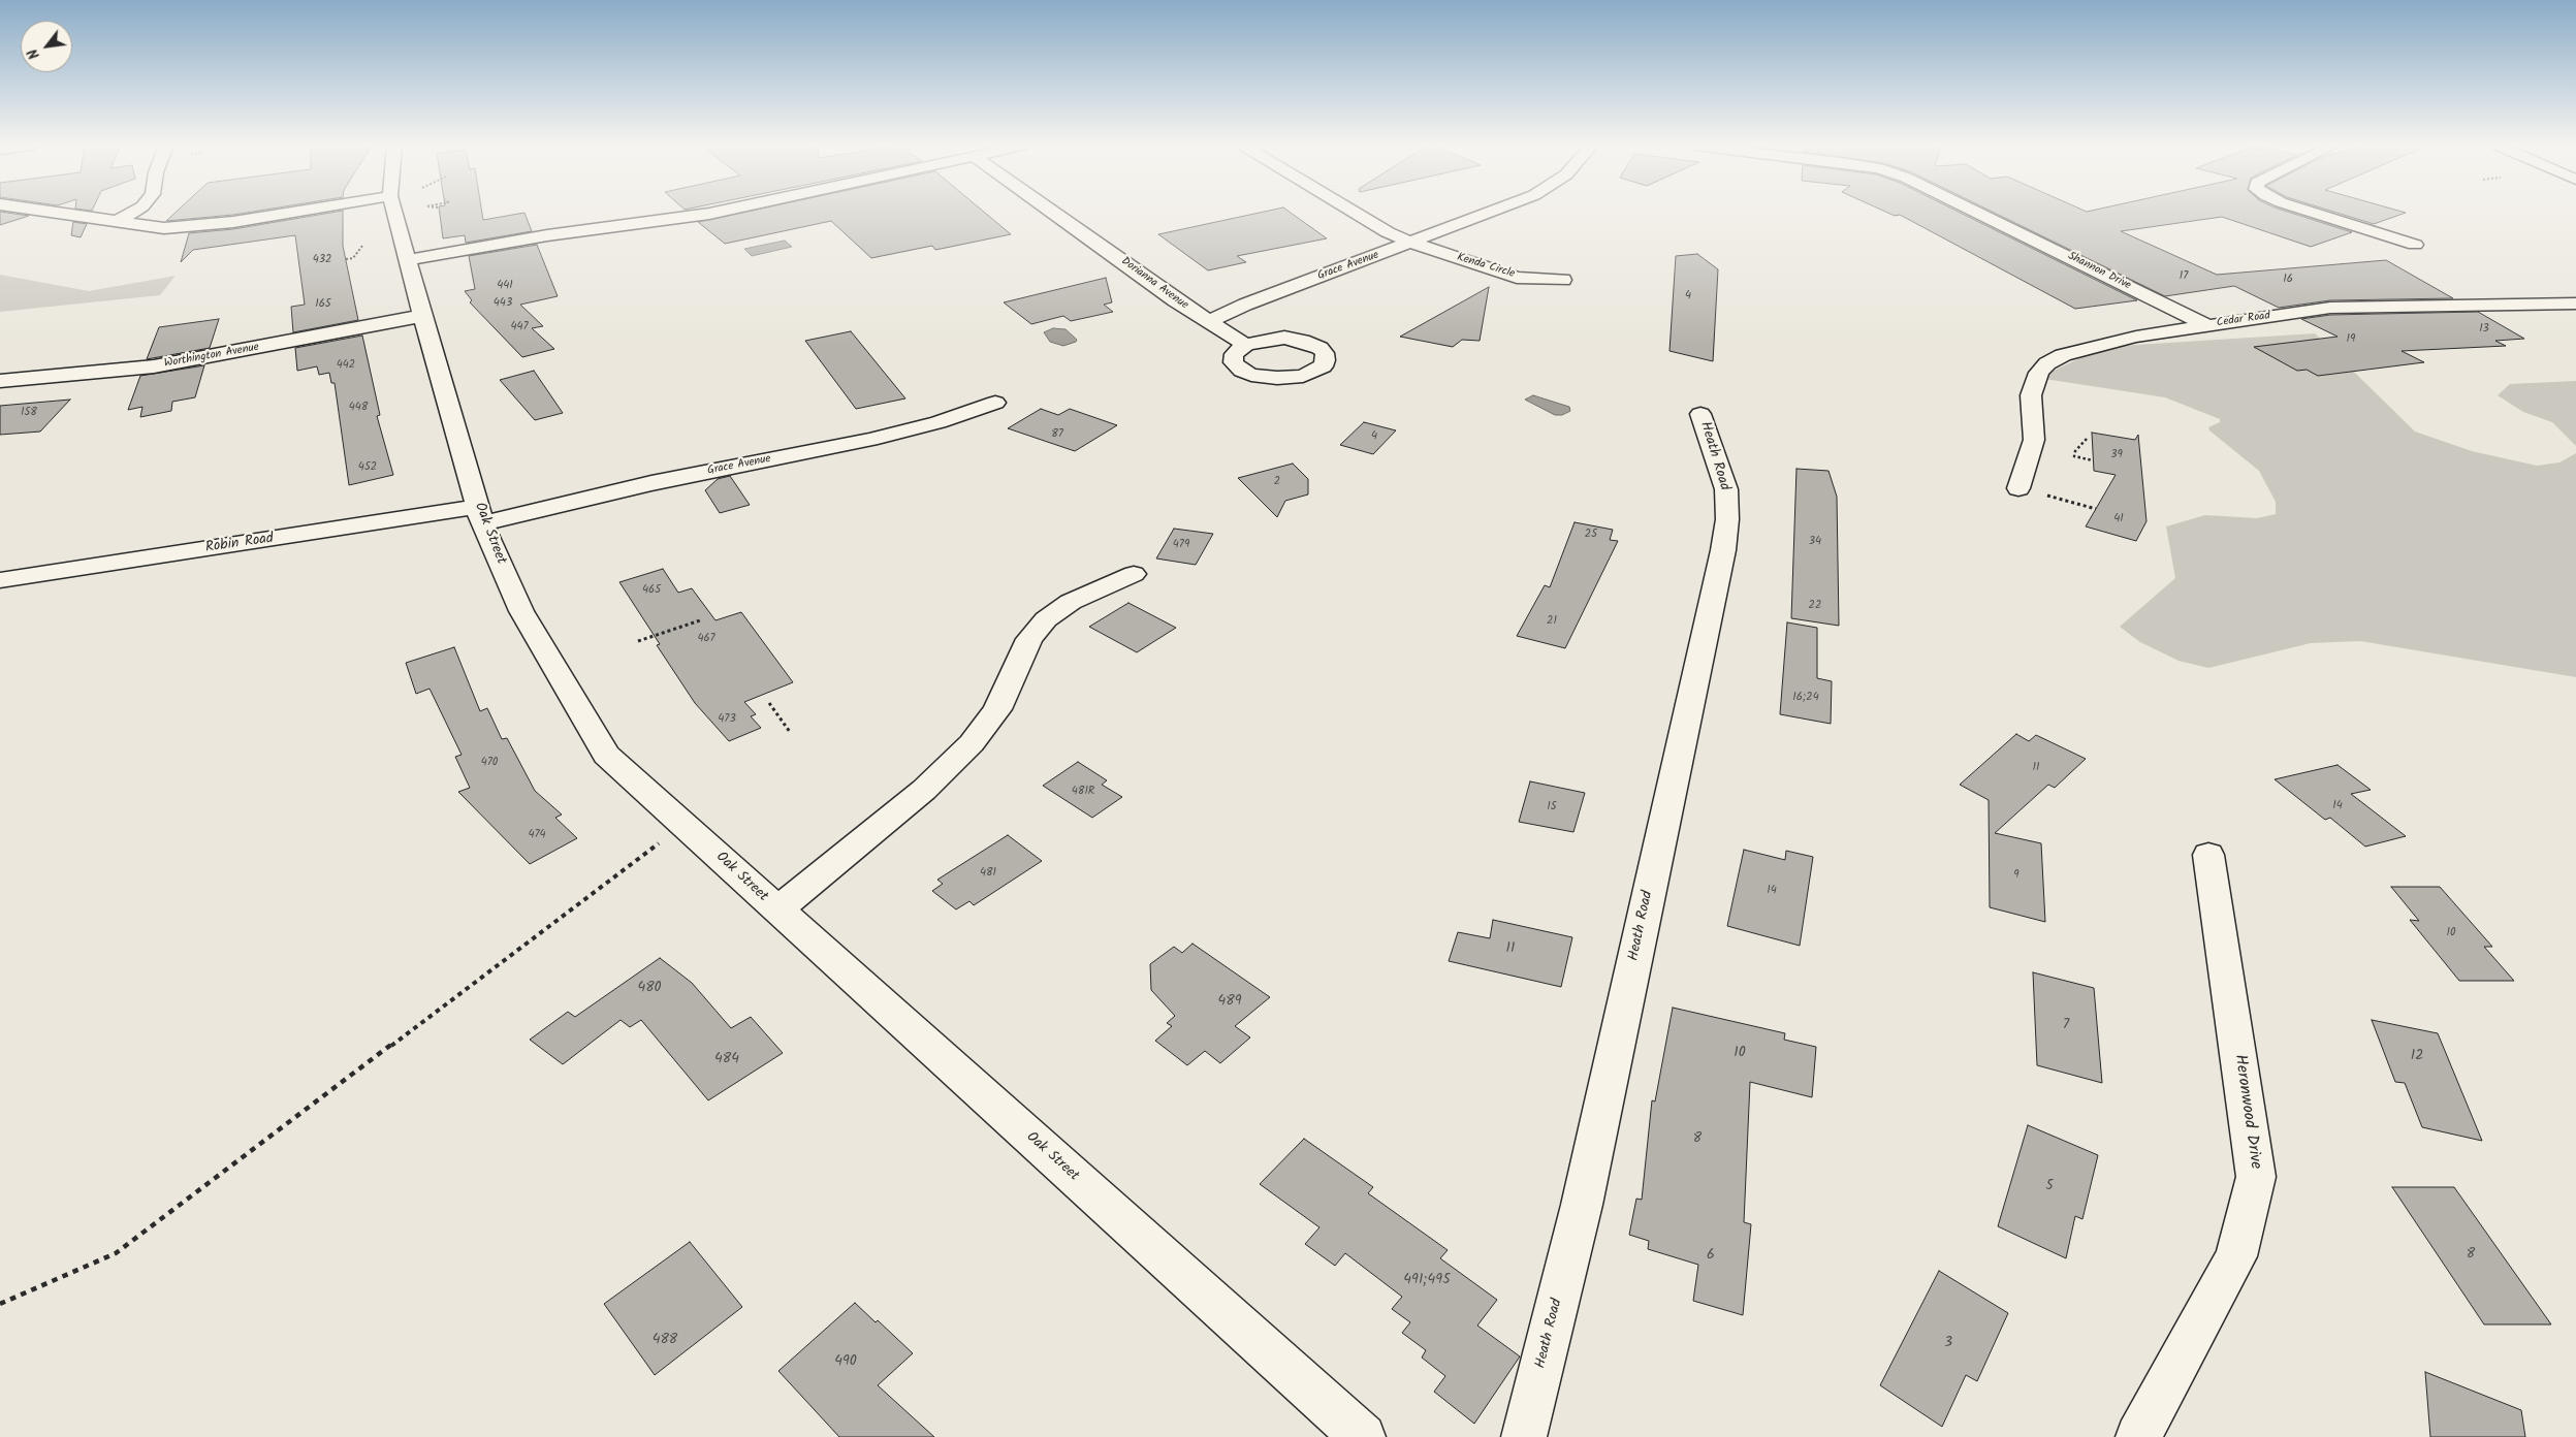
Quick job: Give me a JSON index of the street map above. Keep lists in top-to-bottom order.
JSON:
{
  "streets": {
    "street": [
      "Grace Avenue",
      "Kenda Circle",
      "Shannon Drive",
      "Dorianna Avenue",
      "Cedar Road",
      "Worthington Avenue",
      "Heath Road",
      "Oak Street",
      "Robin Road",
      "Heronwood Drive"
    ]
  },
  "crossings": [
    ["Grace Avenue", "Kenda Circle"],
    ["Grace Avenue", "Dorianna Avenue"],
    ["Grace Avenue", "Oak Street"],
    ["Grace Avenue", "Robin Road"],
    ["Shannon Drive", "Cedar Road"],
    ["Worthington Avenue", "Oak Street"],
    ["Oak Street", "Robin Road"]
  ],
  "house_numbers": [
    "432",
    "17",
    "16",
    "441",
    "4",
    "443",
    "165",
    "447",
    "13",
    "19",
    "442",
    "448",
    "158",
    "87",
    "4",
    "39",
    "452",
    "2",
    "41",
    "25",
    "34",
    "479",
    "465",
    "22",
    "21",
    "467",
    "16;24",
    "473",
    "470",
    "11",
    "481R",
    "14",
    "15",
    "474",
    "481",
    "9",
    "14",
    "10",
    "11",
    "480",
    "489",
    "7",
    "10",
    "12",
    "484",
    "8",
    "5",
    "8",
    "6",
    "491;495",
    "488",
    "3",
    "490"
  ],
  "north": "bottom left"
}
